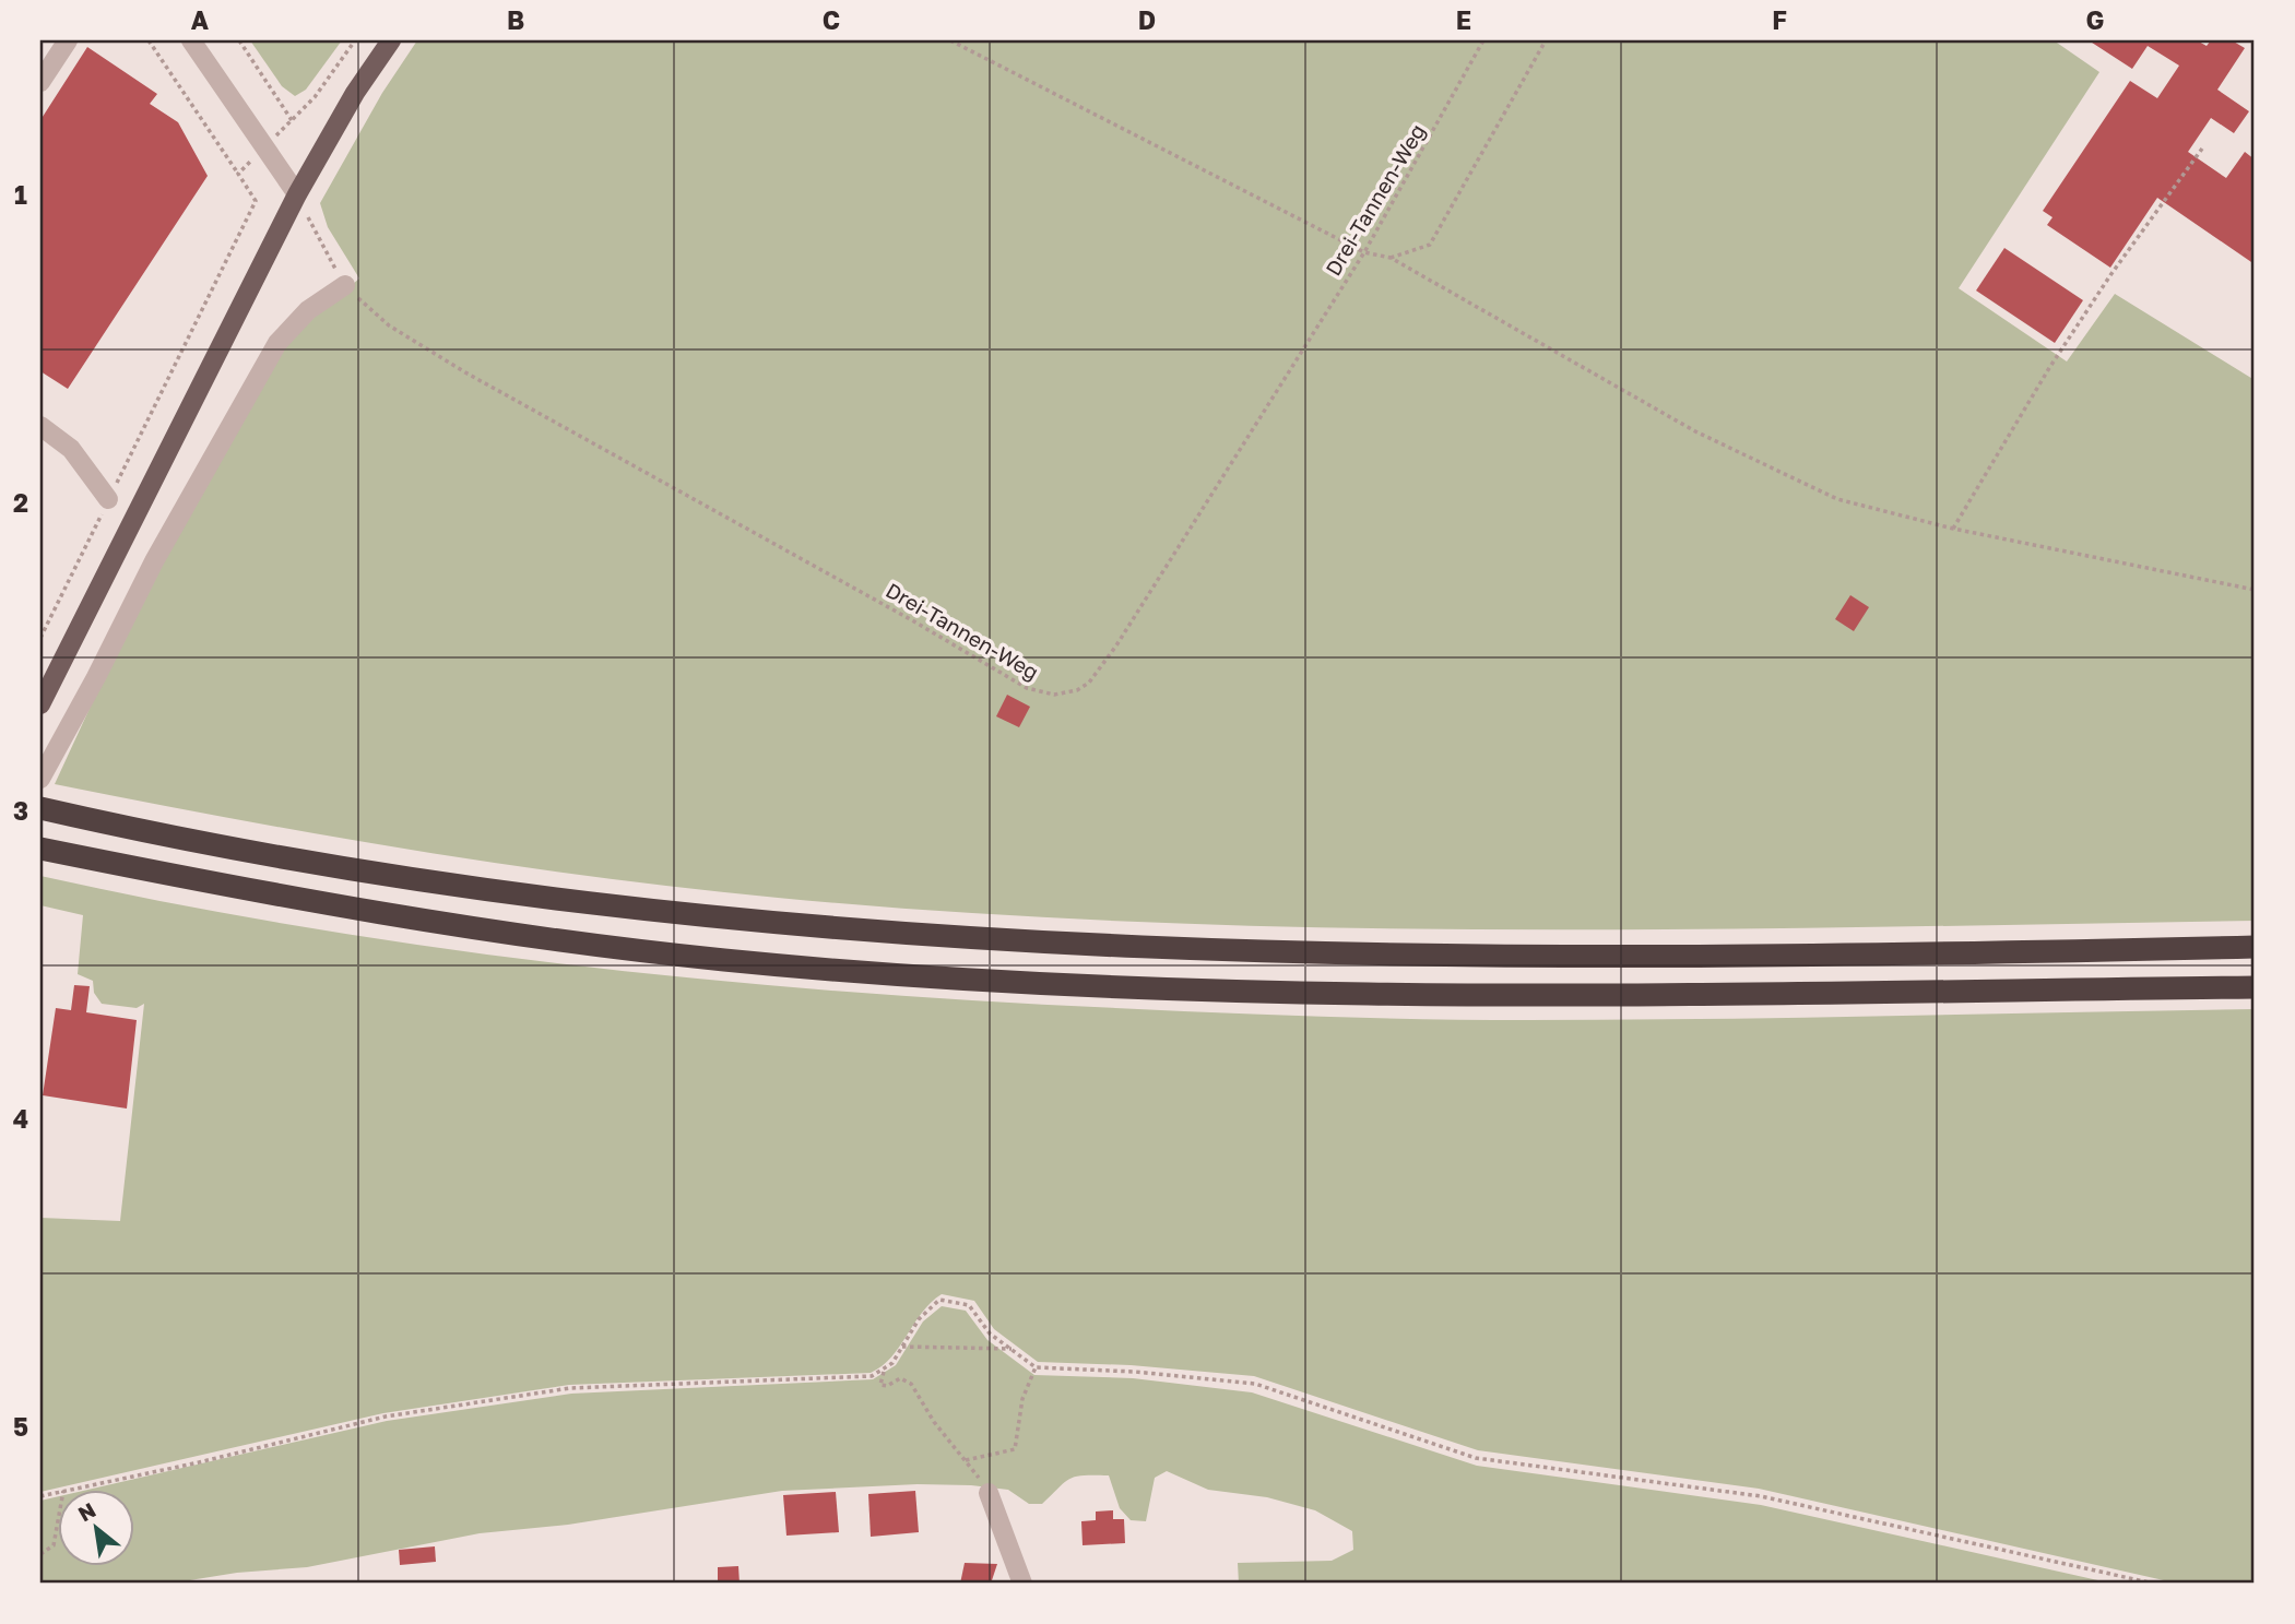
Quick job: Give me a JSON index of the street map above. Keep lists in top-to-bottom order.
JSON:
{
  "streets": {
    "path": ["Drei-Tannen-Weg"]
  },
  "north": "top left",
  "grid": {
    "columns": [
      "A",
      "B",
      "C",
      "D",
      "E",
      "F",
      "G"
    ],
    "rows": [
      "1",
      "2",
      "3",
      "4",
      "5"
    ]
  }
}
